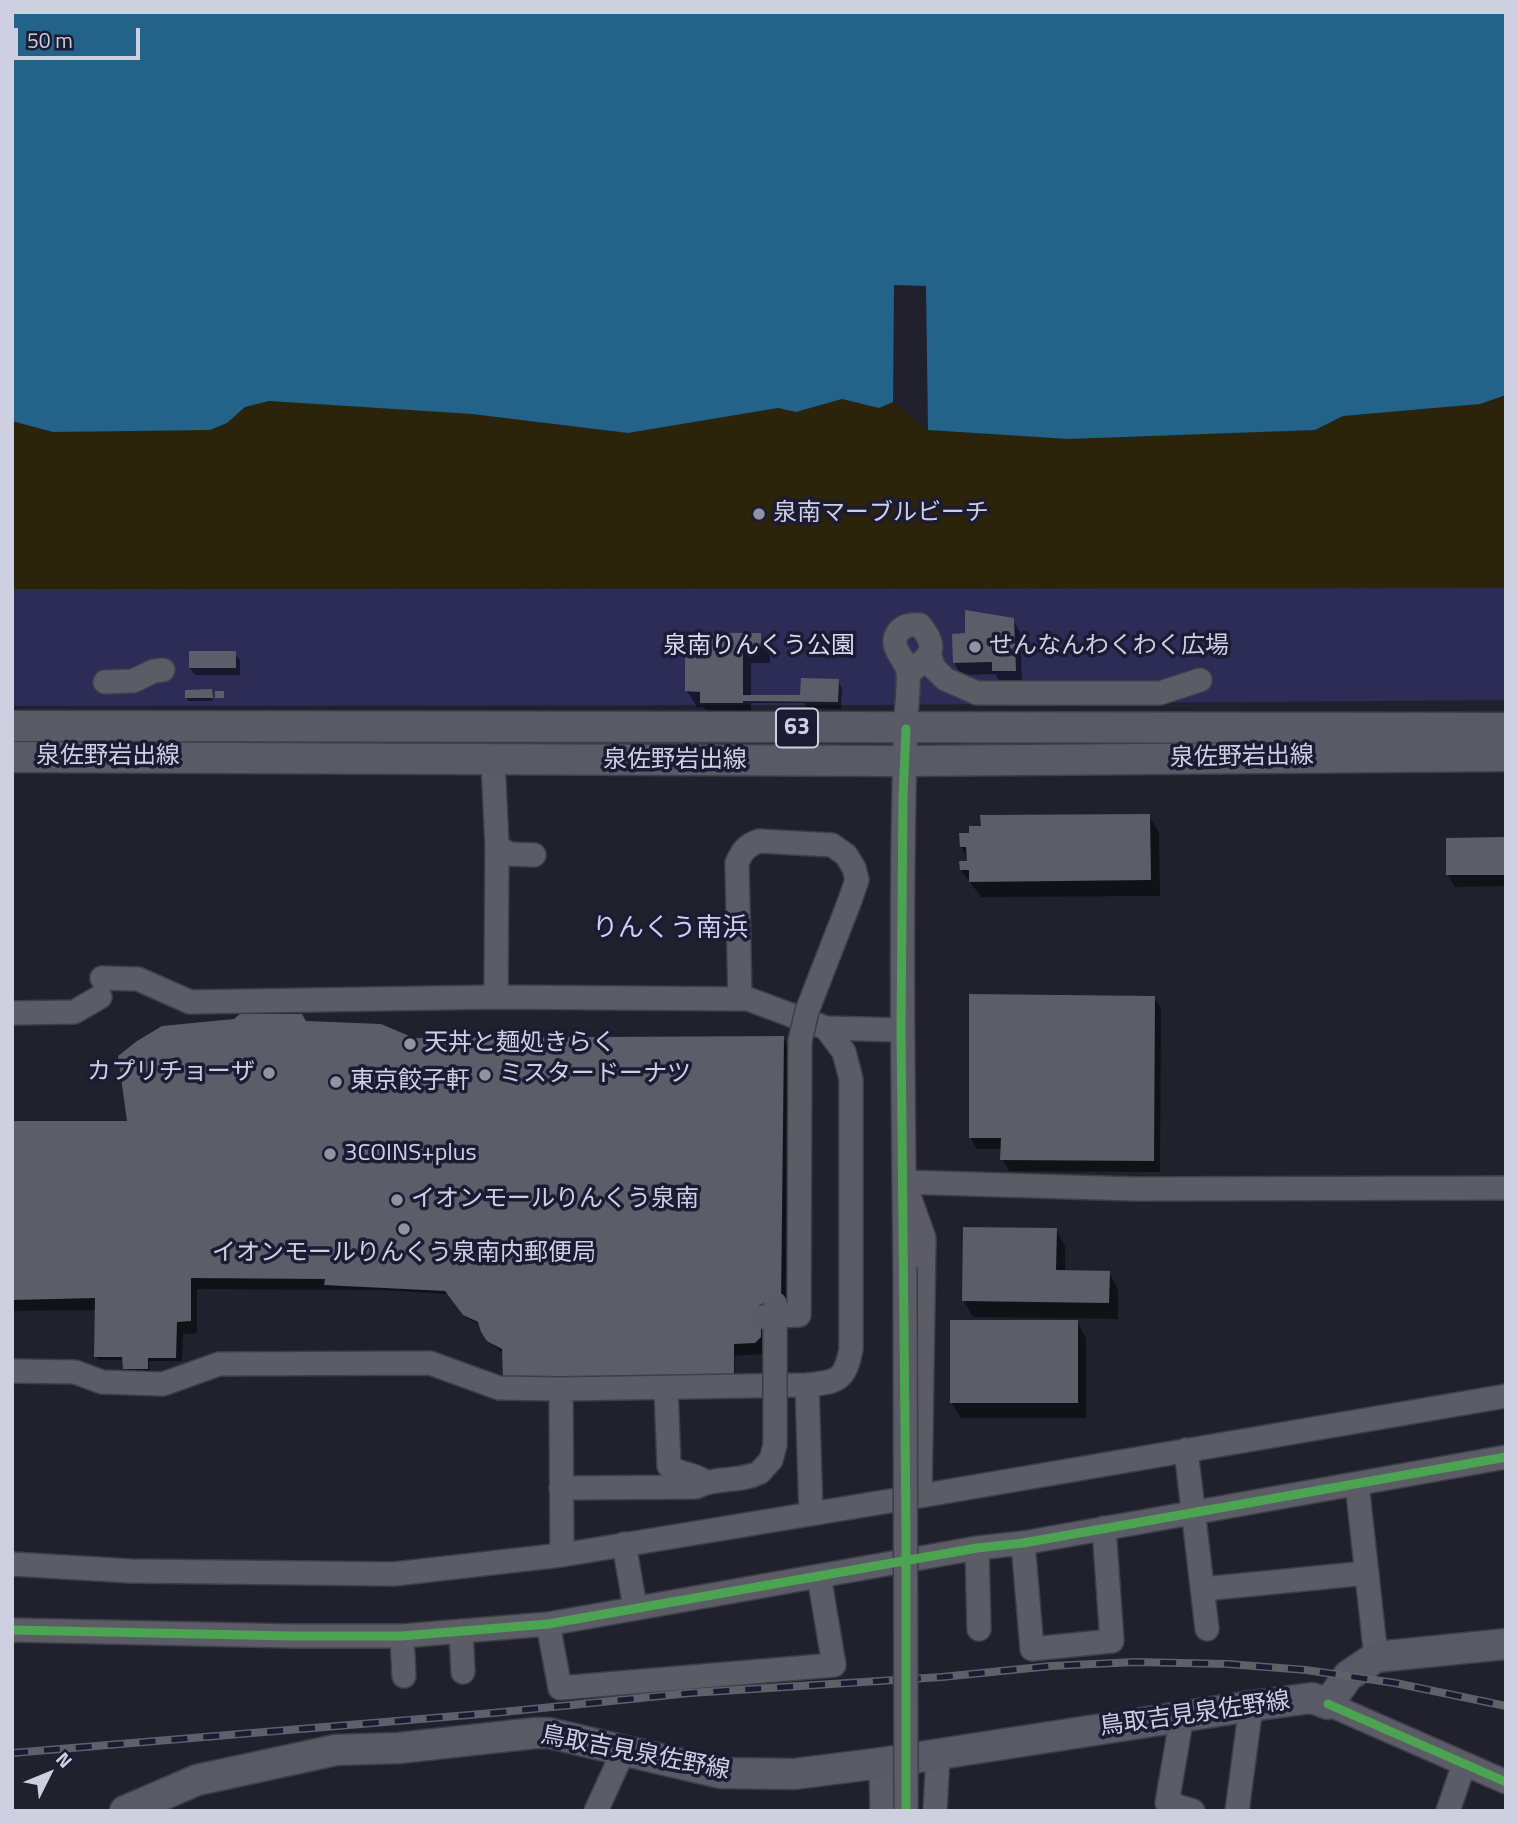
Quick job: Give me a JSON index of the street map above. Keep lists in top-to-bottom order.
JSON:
{
  "streets": {
    "main road": ["63", "泉佐野岩出線", "鳥取吉見泉佐野線"]
  },
  "districts": ["りんくう南浜"],
  "parks": ["泉南りんくう公園"],
  "places": [
    "泉南マーブルビーチ",
    "せんなんわくわく広場",
    "天丼と麺処きらく",
    "カプリチョーザ",
    "ミスタードーナツ",
    "東京餃子軒",
    "3COINS+plus",
    "イオンモールりんくう泉南",
    "イオンモールりんくう泉南内郵便局"
  ],
  "scale_bar": "50 m",
  "north": "top right"
}
